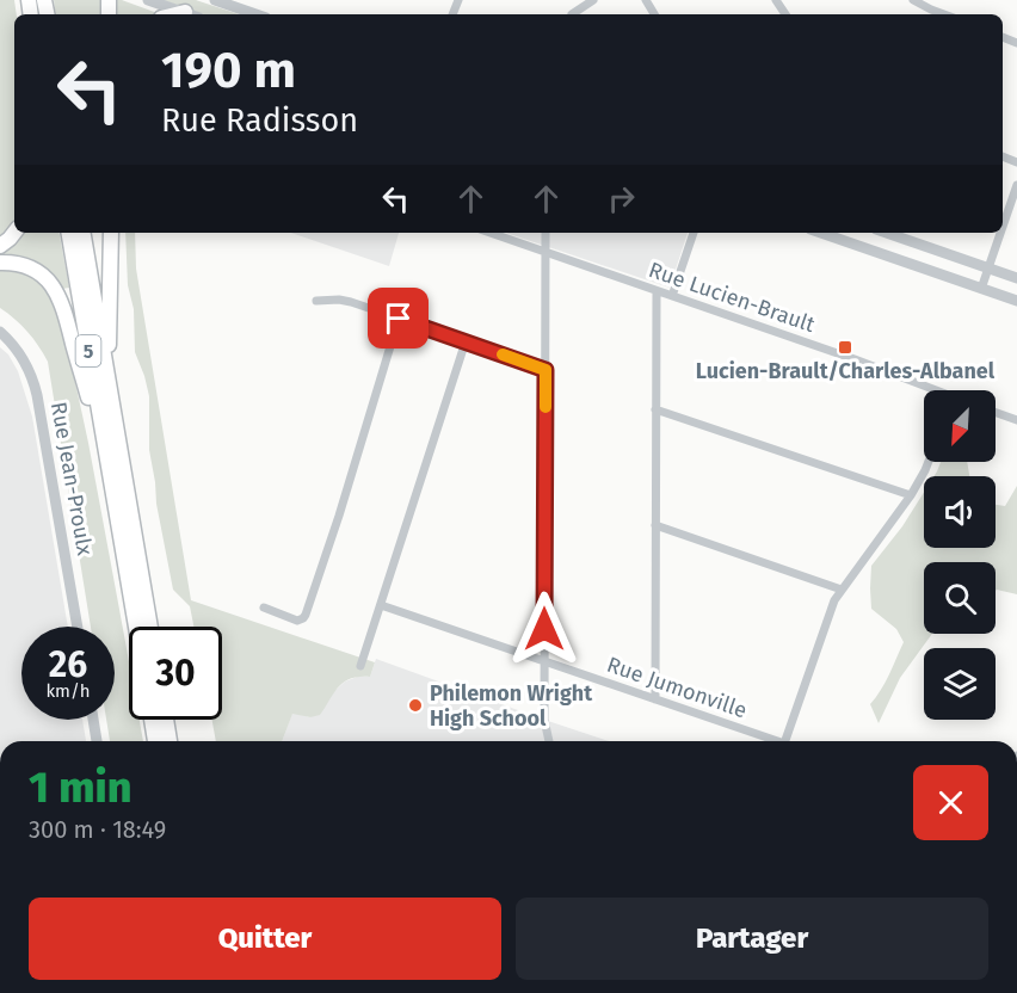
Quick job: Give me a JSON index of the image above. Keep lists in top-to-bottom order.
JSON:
{
  "streets": {
    "highway": ["5"],
    "street": ["Rue Lucien-Brault", "Rue Jean-Proulx", "Rue Jumonville"]
  },
  "places": {
    "transit": ["Lucien-Brault/Charles-Albanel"],
    "other": ["Philemon Wright High School"]
  },
  "north": "bottom left",
  "page": {
    "turn": ["190 m", "Rue Radisson"],
    "speed": "26 km/h",
    "limit": "30",
    "heading": ["1 min", "300 m · 18:49"],
    "buttons": ["Quitter", "Partager"]
  }
}
